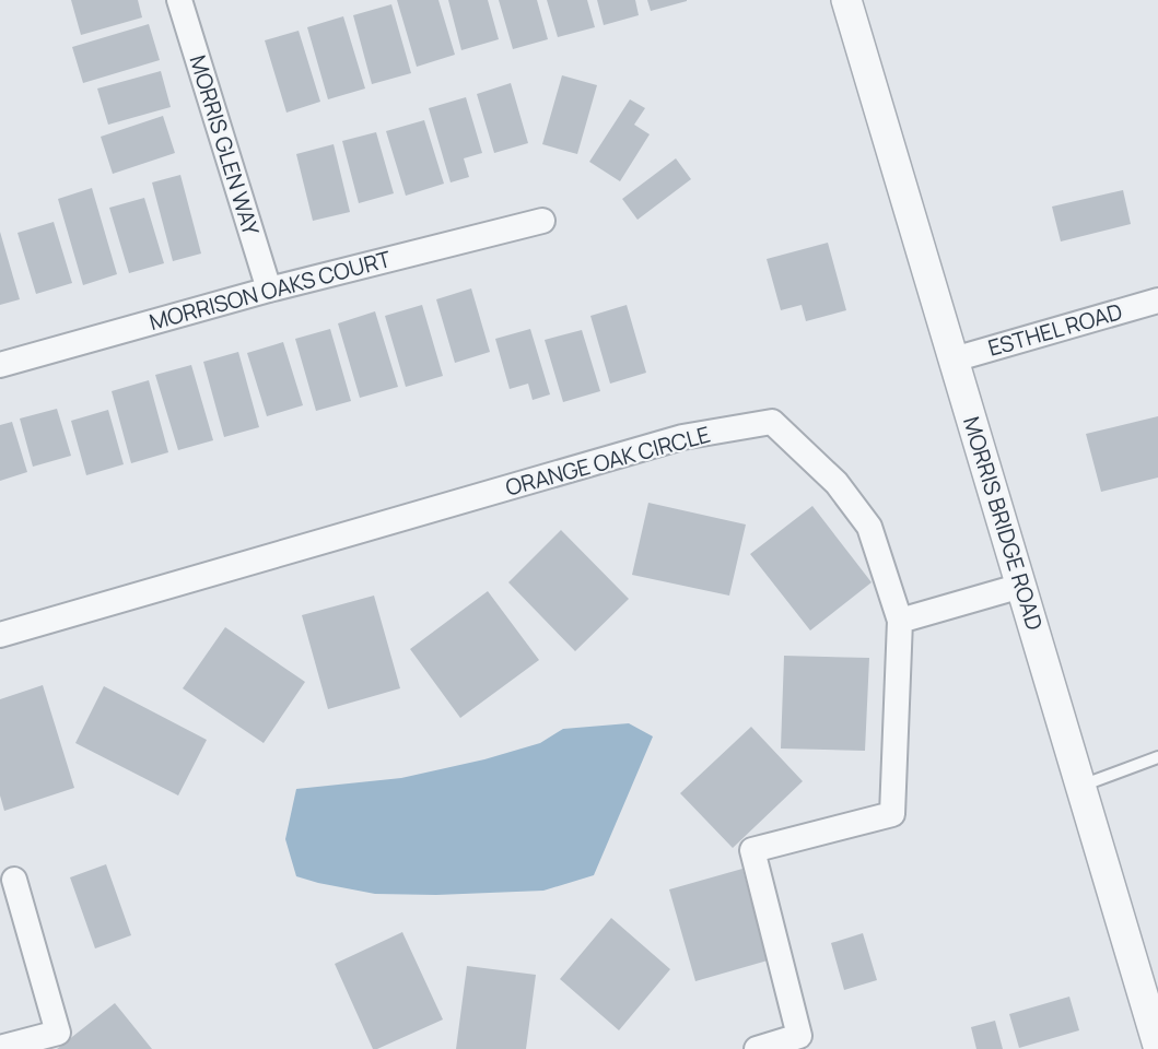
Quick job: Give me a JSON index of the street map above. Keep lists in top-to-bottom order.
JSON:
{
  "streets": {
    "street": [
      "MORRIS GLEN WAY",
      "MORRISON OAKS COURT",
      "ESTHEL ROAD",
      "ORANGE OAK CIRCLE",
      "MORRIS BRIDGE ROAD"
    ]
  },
  "crossings": [
    ["MORRIS GLEN WAY", "MORRISON OAKS COURT"],
    ["ESTHEL ROAD", "MORRIS BRIDGE ROAD"]
  ]
}
